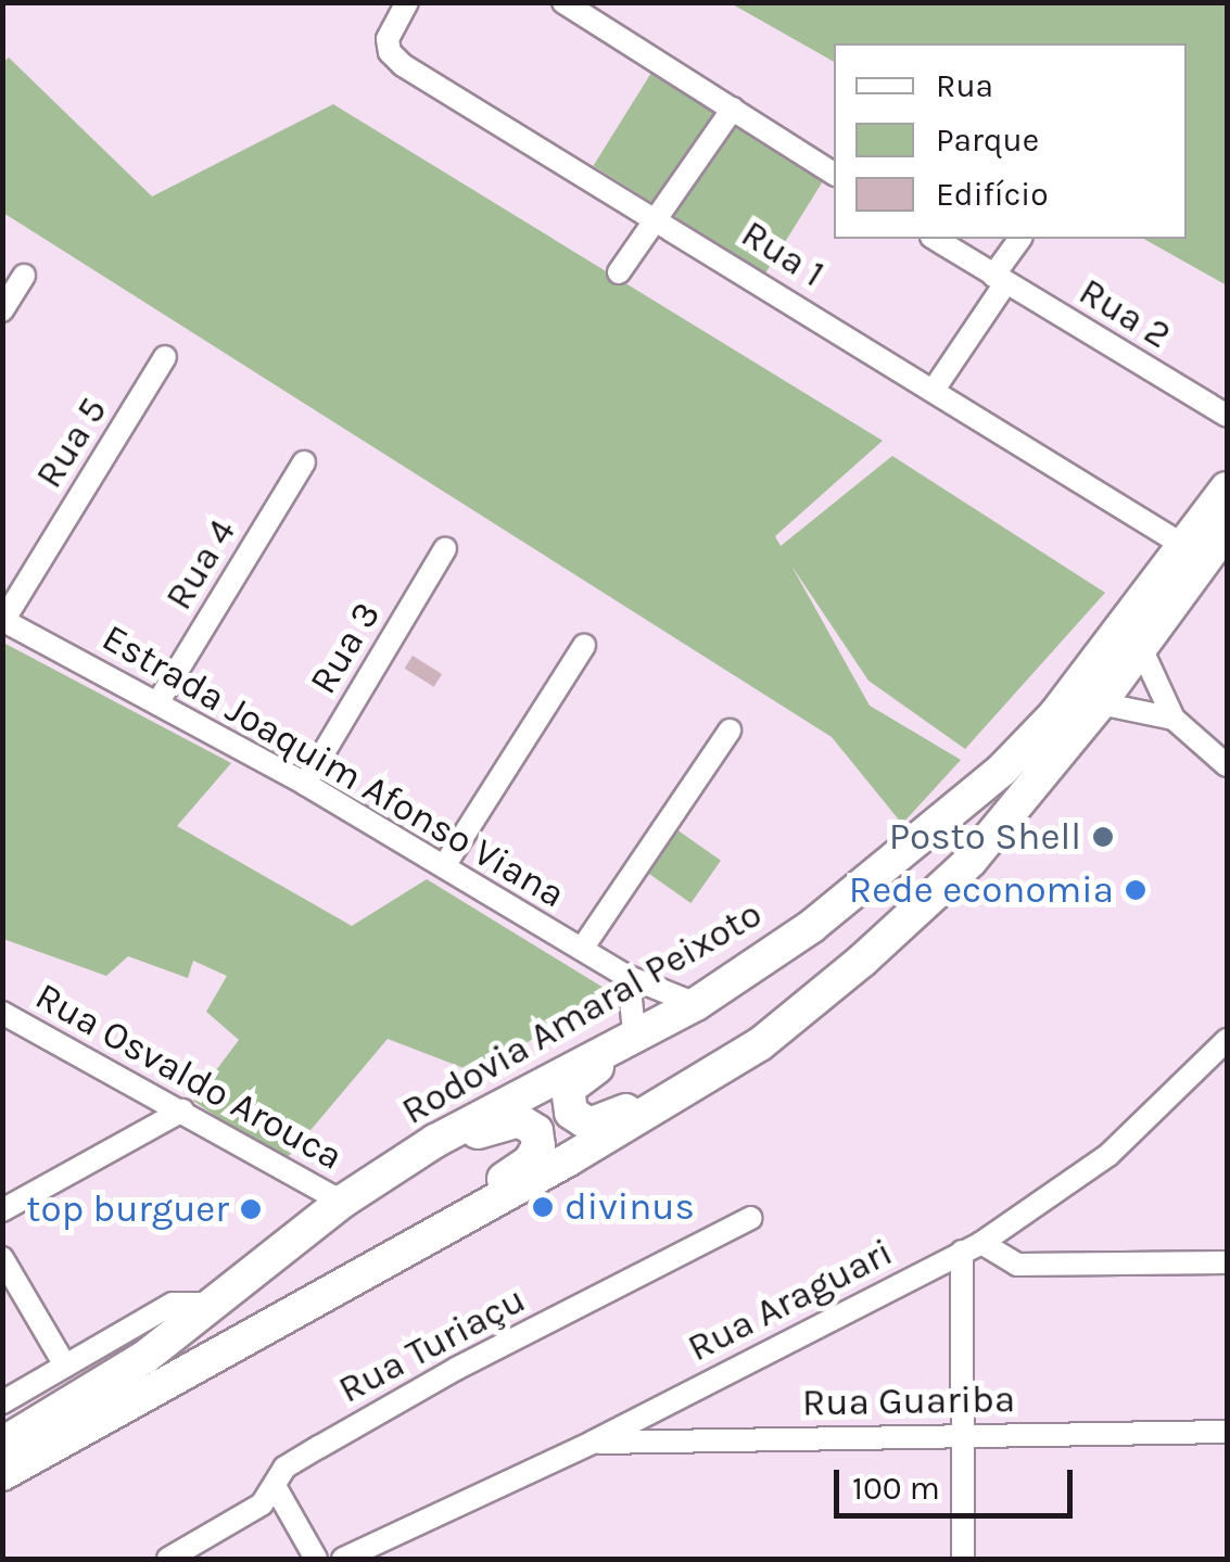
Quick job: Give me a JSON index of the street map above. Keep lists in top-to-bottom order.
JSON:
{
  "streets": {
    "highway": ["Rodovia Amaral Peixoto"],
    "street": [
      "Rua 1",
      "Rua 2",
      "Rua 5",
      "Rua 4",
      "Rua 3",
      "Estrada Joaquim Afonso Viana",
      "Rua Osvaldo Arouca",
      "Rua Araguari",
      "Rua Turiaçu",
      "Rua Guariba"
    ]
  },
  "crossings": [
    ["Rua 1", "Rodovia Amaral Peixoto"],
    ["Rua 5", "Estrada Joaquim Afonso Viana"],
    ["Rua 4", "Estrada Joaquim Afonso Viana"],
    ["Rua 3", "Estrada Joaquim Afonso Viana"],
    ["Estrada Joaquim Afonso Viana", "Rodovia Amaral Peixoto"],
    ["Rodovia Amaral Peixoto", "Rua Osvaldo Arouca"],
    ["Rua Araguari", "Rua Guariba"]
  ],
  "places": [
    "Posto Shell",
    "Rede economia",
    "divinus",
    "top burguer"
  ],
  "legend": ["Rua", "Parque", "Edifício"],
  "scale_bar": "100 m"
}
